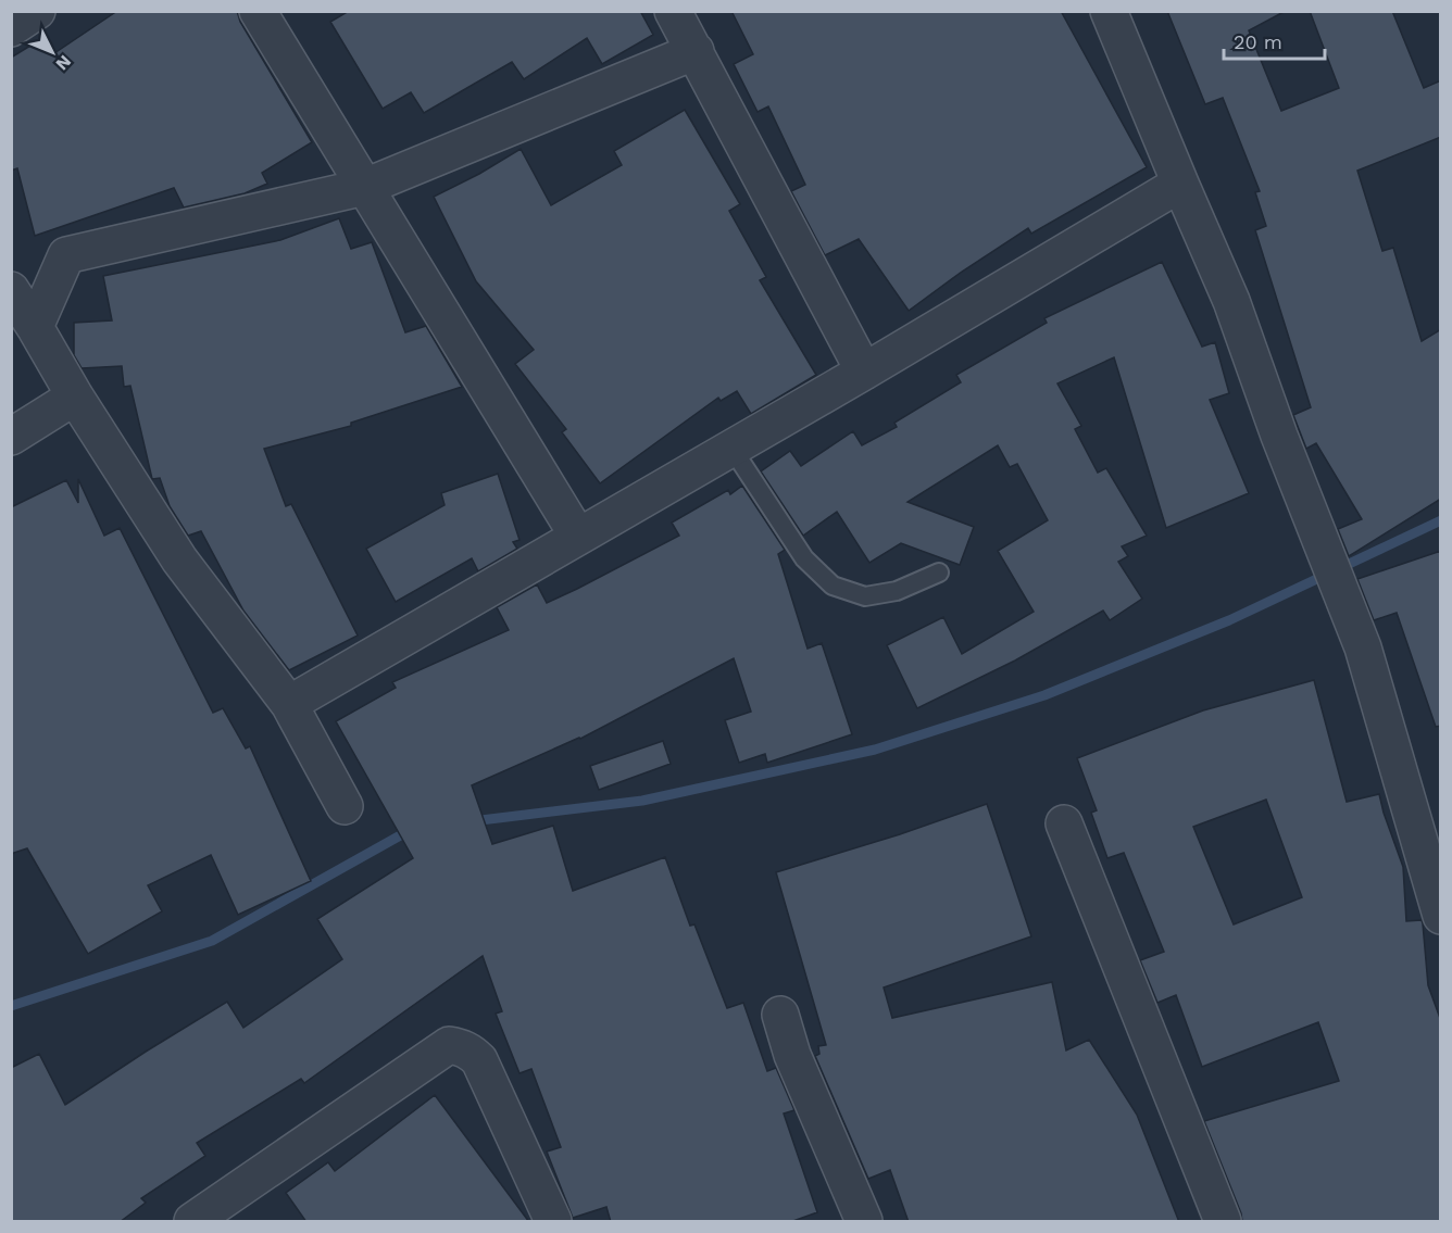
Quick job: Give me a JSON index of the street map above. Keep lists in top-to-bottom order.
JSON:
{
  "scale_bar": "20 m",
  "north": "bottom right"
}
